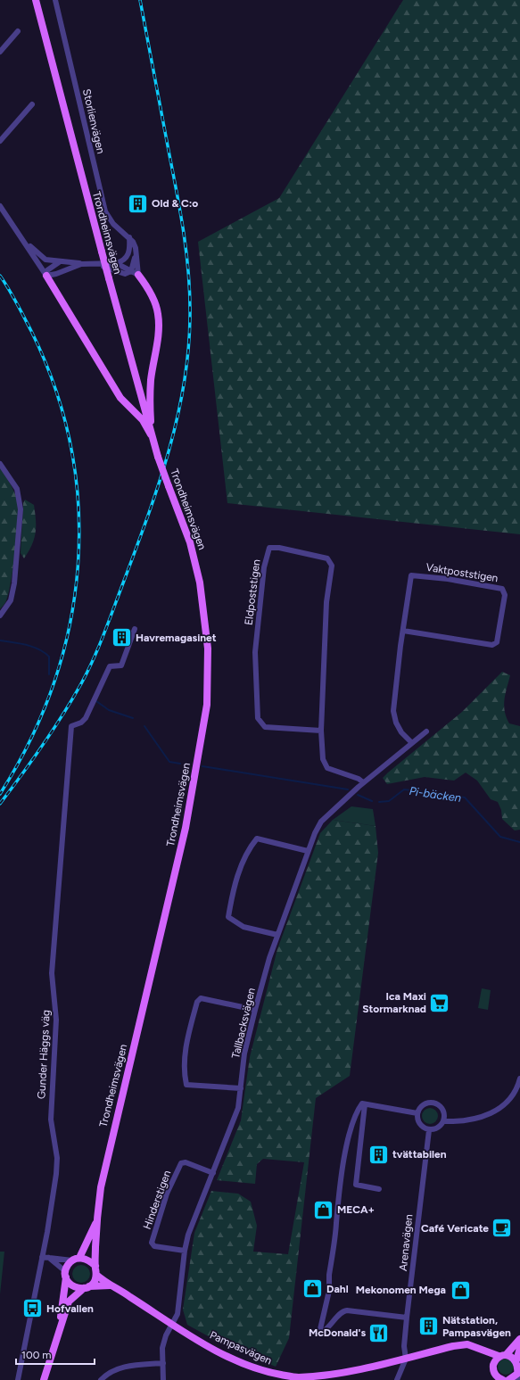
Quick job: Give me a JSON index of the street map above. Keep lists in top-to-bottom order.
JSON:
{
  "streets": {
    "main road": ["Trondheimsvägen", "Pampasvägen"],
    "street": [
      "Storlienvägen",
      "Vaktpoststigen",
      "Eldpoststigen",
      "Tallbacksvägen",
      "Gunder Häggs väg",
      "Hinderstigen",
      "Arenavägen"
    ]
  },
  "crossings": [
    ["Trondheimsvägen", "Pampasvägen"],
    ["Vaktpoststigen", "Tallbacksvägen"],
    ["Eldpoststigen", "Tallbacksvägen"],
    ["Tallbacksvägen", "Hinderstigen"],
    ["Tallbacksvägen", "Pampasvägen"],
    ["Arenavägen", "Pampasvägen"]
  ],
  "water": ["Pi-bäcken"],
  "places": {
    "building": [
      "Old & C:o",
      "Havremagasinet",
      "tvättabilen",
      "Nätstation, Pampasvägen"
    ],
    "supermarket": ["Ica Maxi Stormarknad"],
    "shop": ["MECA+", "Dahl", "Mekonomen Mega"],
    "cafe": ["Café Vericate"],
    "bus stop": ["Hofvallen"],
    "restaurant": ["McDonald's"]
  },
  "scale_bar": "100 m"
}
